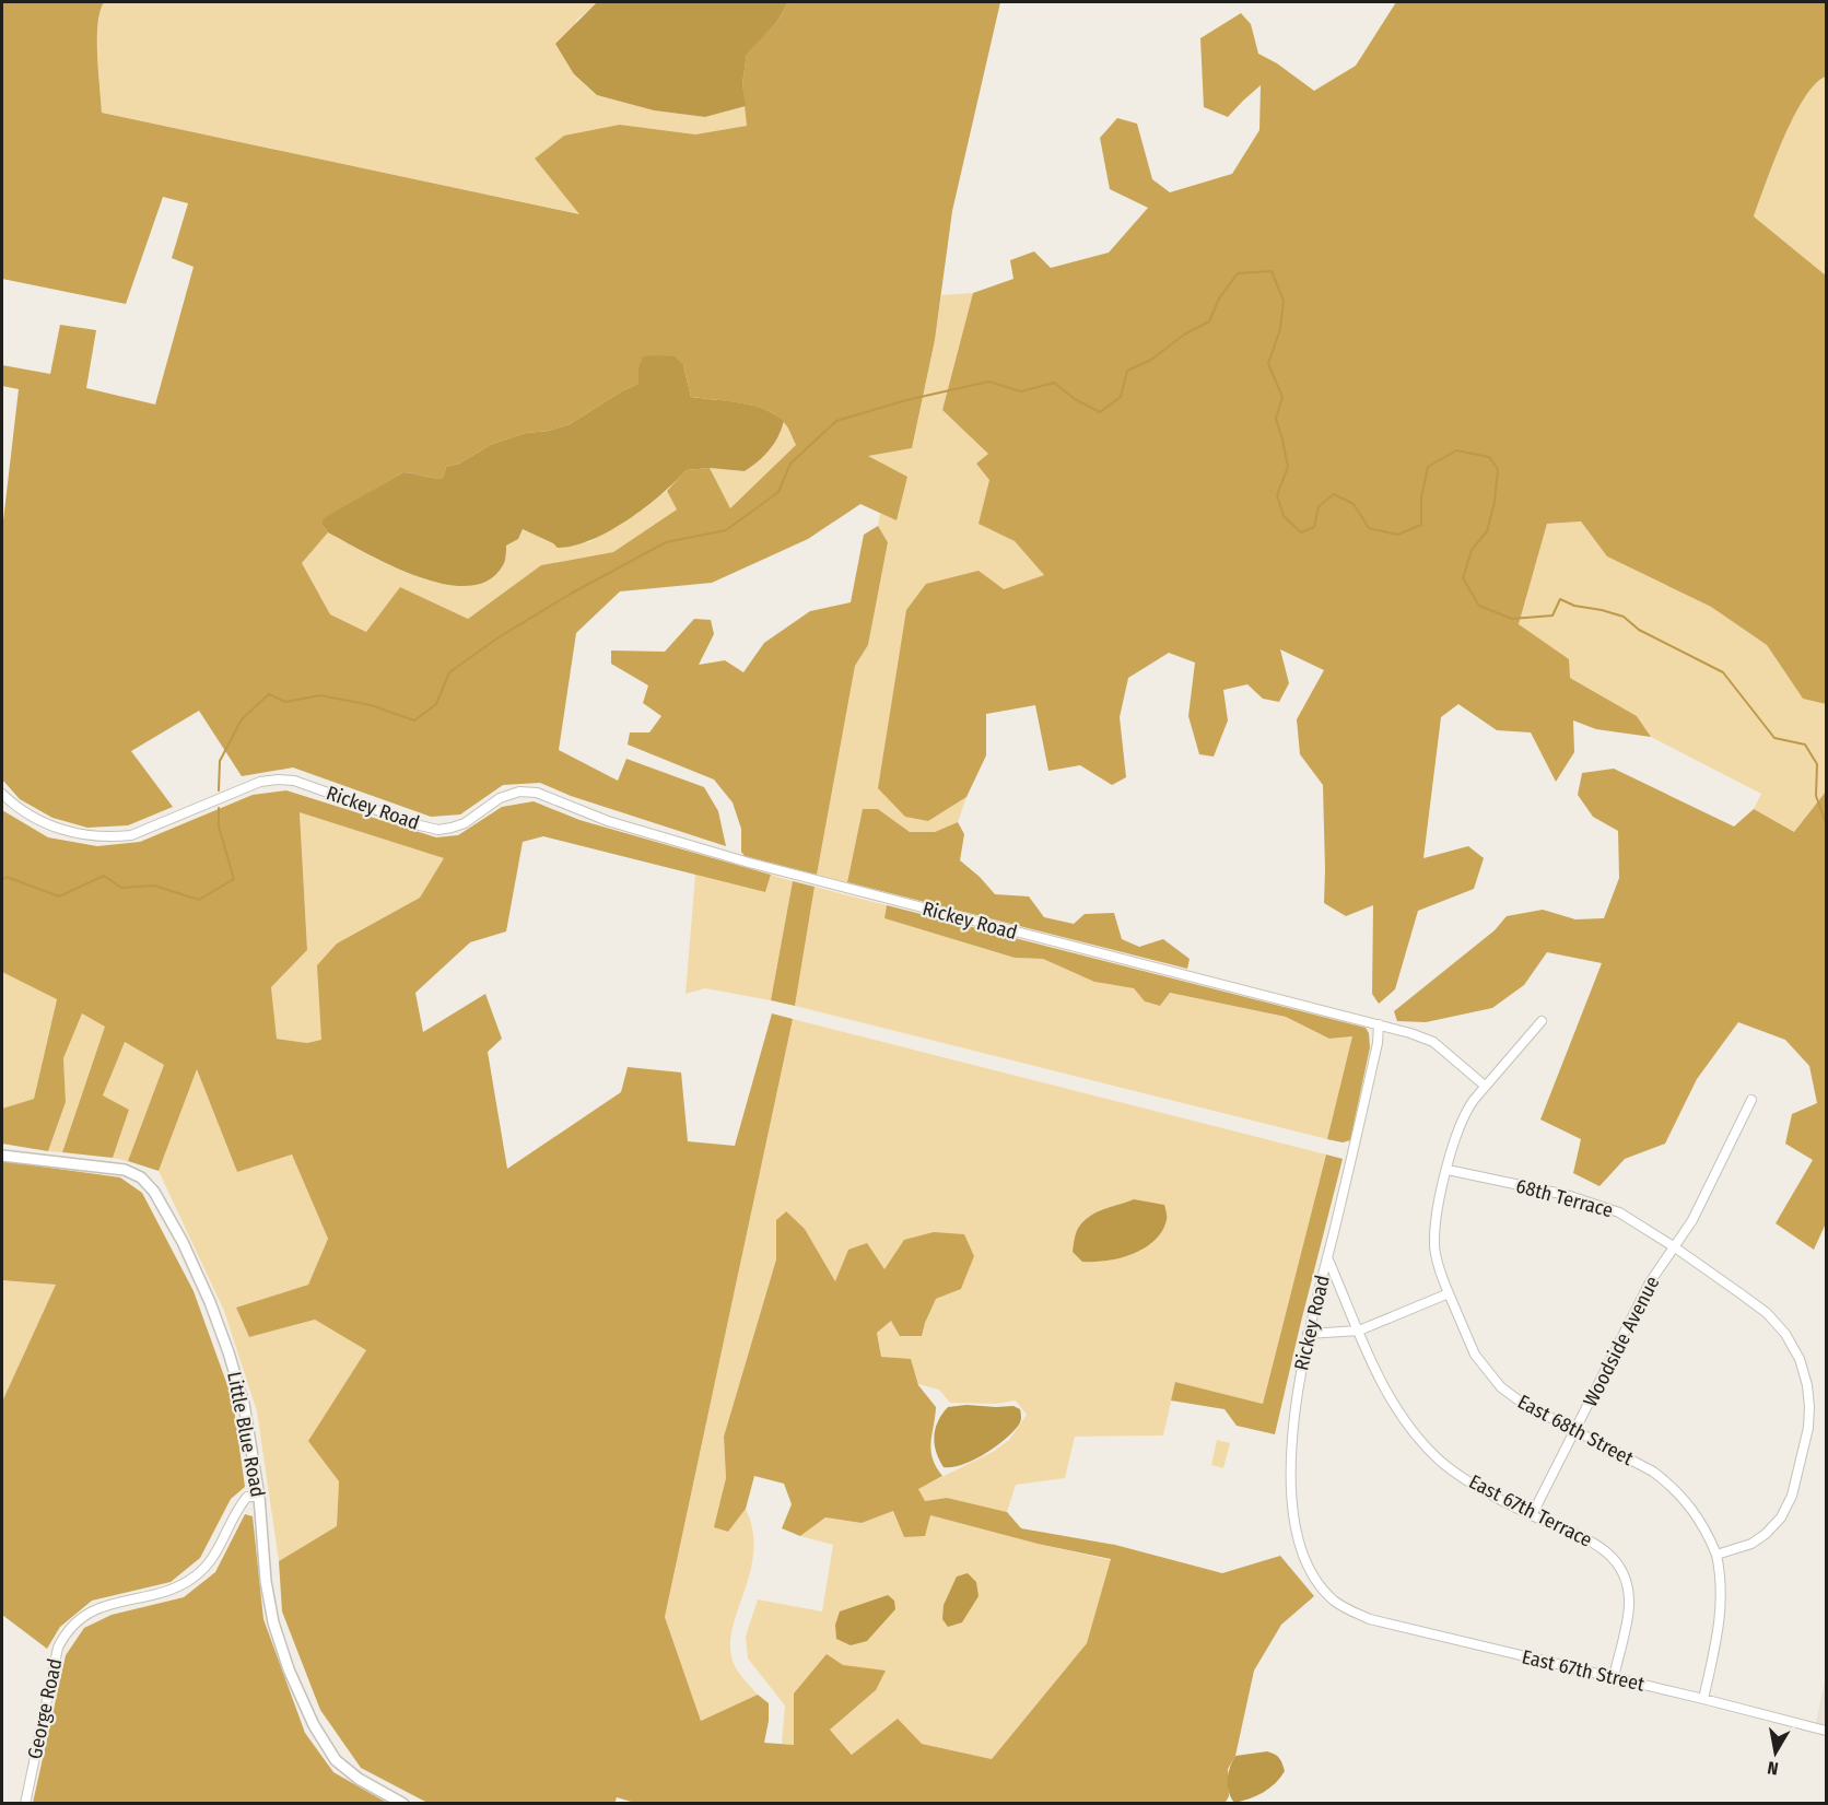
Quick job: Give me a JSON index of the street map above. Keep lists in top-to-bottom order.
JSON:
{
  "streets": {
    "street": [
      "Rickey Road",
      "68th Terrace",
      "Woodside Avenue",
      "East 68th Street",
      "Little Blue Road",
      "East 67th Terrace",
      "East 67th Street",
      "George Road"
    ]
  },
  "crossings": [
    ["Rickey Road", "East 67th Terrace"],
    ["Rickey Road", "East 67th Street"],
    ["68th Terrace", "Woodside Avenue"],
    ["68th Terrace", "East 68th Street"],
    ["Woodside Avenue", "East 68th Street"],
    ["Woodside Avenue", "East 67th Terrace"],
    ["East 68th Street", "East 67th Street"],
    ["Little Blue Road", "George Road"],
    ["East 67th Terrace", "East 67th Street"]
  ],
  "north": "bottom"
}
